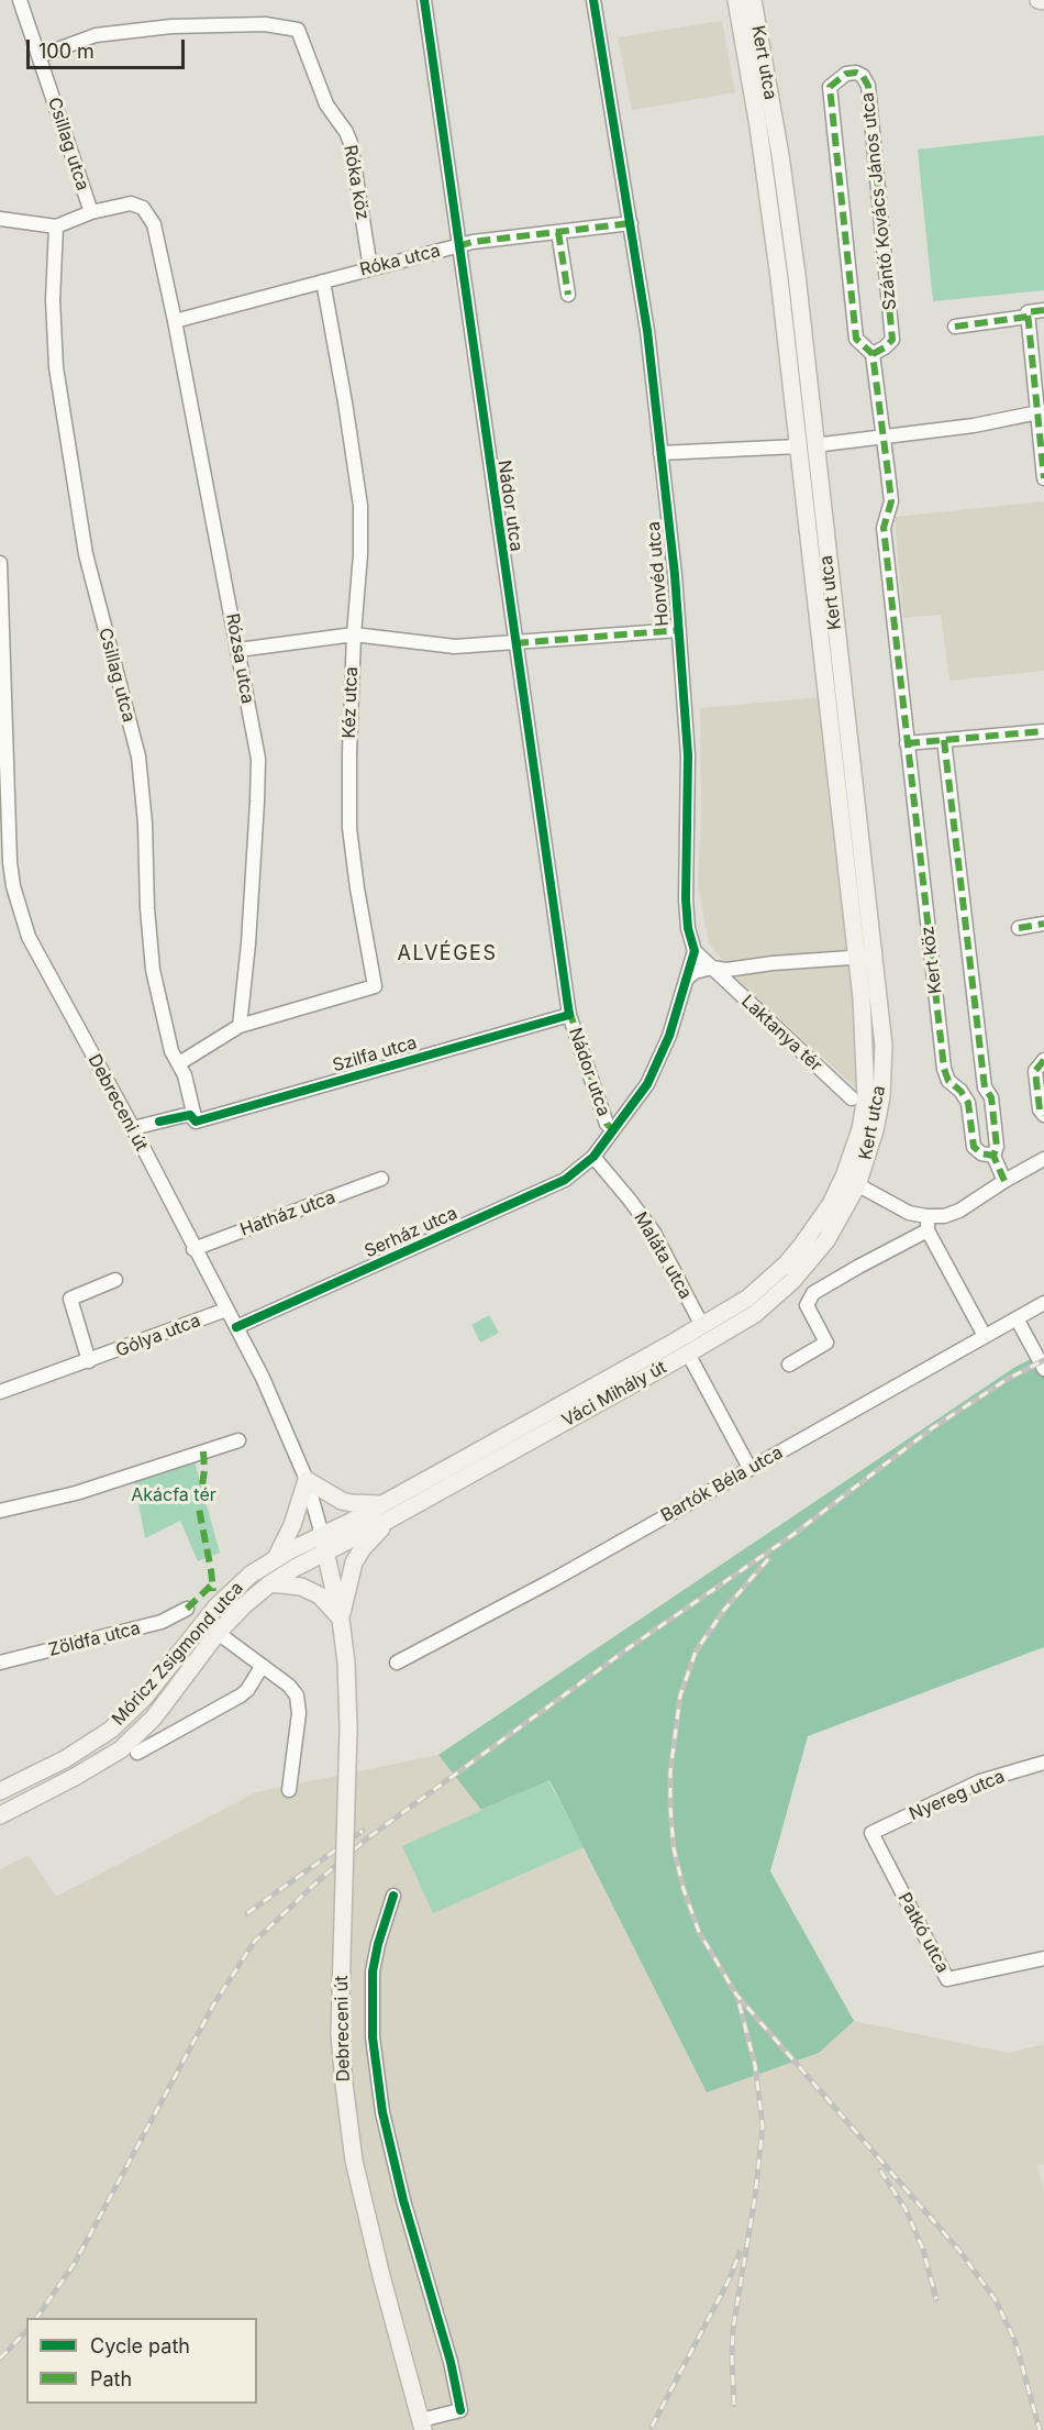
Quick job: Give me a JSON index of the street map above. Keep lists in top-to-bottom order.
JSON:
{
  "streets": {
    "main road": [
      "Kert utca",
      "Debreceni út",
      "Váci Mihály út",
      "Móricz Zsigmond utca"
    ],
    "street": [
      "Csillag utca",
      "Róka köz",
      "Szántó Kovács János utca",
      "Róka utca",
      "Nádor utca",
      "Honvéd utca",
      "Rózsa utca",
      "Kéz utca",
      "Kert köz",
      "Laktanya tér",
      "Szilfa utca",
      "Hatház utca",
      "Serház utca",
      "Maláta utca",
      "Gólya utca",
      "Bartók Béla utca",
      "Zöldfa utca",
      "Nyereg utca",
      "Patkó utca"
    ]
  },
  "crossings": [
    ["Kert utca", "Laktanya tér"],
    ["Kert utca", "Váci Mihály út"],
    ["Csillag utca", "Róka köz"],
    ["Csillag utca", "Rózsa utca"],
    ["Csillag utca", "Szilfa utca"],
    ["Róka köz", "Róka utca"],
    ["Szántó Kovács János utca", "Kert köz"],
    ["Róka utca", "Nádor utca"],
    ["Róka utca", "Honvéd utca"],
    ["Róka utca", "Rózsa utca"],
    ["Róka utca", "Kéz utca"],
    ["Nádor utca", "Honvéd utca"],
    ["Nádor utca", "Szilfa utca"],
    ["Nádor utca", "Serház utca"],
    ["Nádor utca", "Maláta utca"],
    ["Honvéd utca", "Laktanya tér"],
    ["Rózsa utca", "Kéz utca"],
    ["Szilfa utca", "Debreceni út"],
    ["Debreceni út", "Hatház utca"],
    ["Debreceni út", "Serház utca"],
    ["Debreceni út", "Gólya utca"],
    ["Debreceni út", "Váci Mihály út"],
    ["Debreceni út", "Móricz Zsigmond utca"],
    ["Serház utca", "Maláta utca"],
    ["Maláta utca", "Váci Mihály út"],
    ["Váci Mihály út", "Móricz Zsigmond utca"],
    ["Nyereg utca", "Patkó utca"]
  ],
  "districts": ["ALVÉGES"],
  "parks": ["Akácfa tér"],
  "legend": ["Cycle path", "Path"],
  "scale_bar": "100 m"
}
